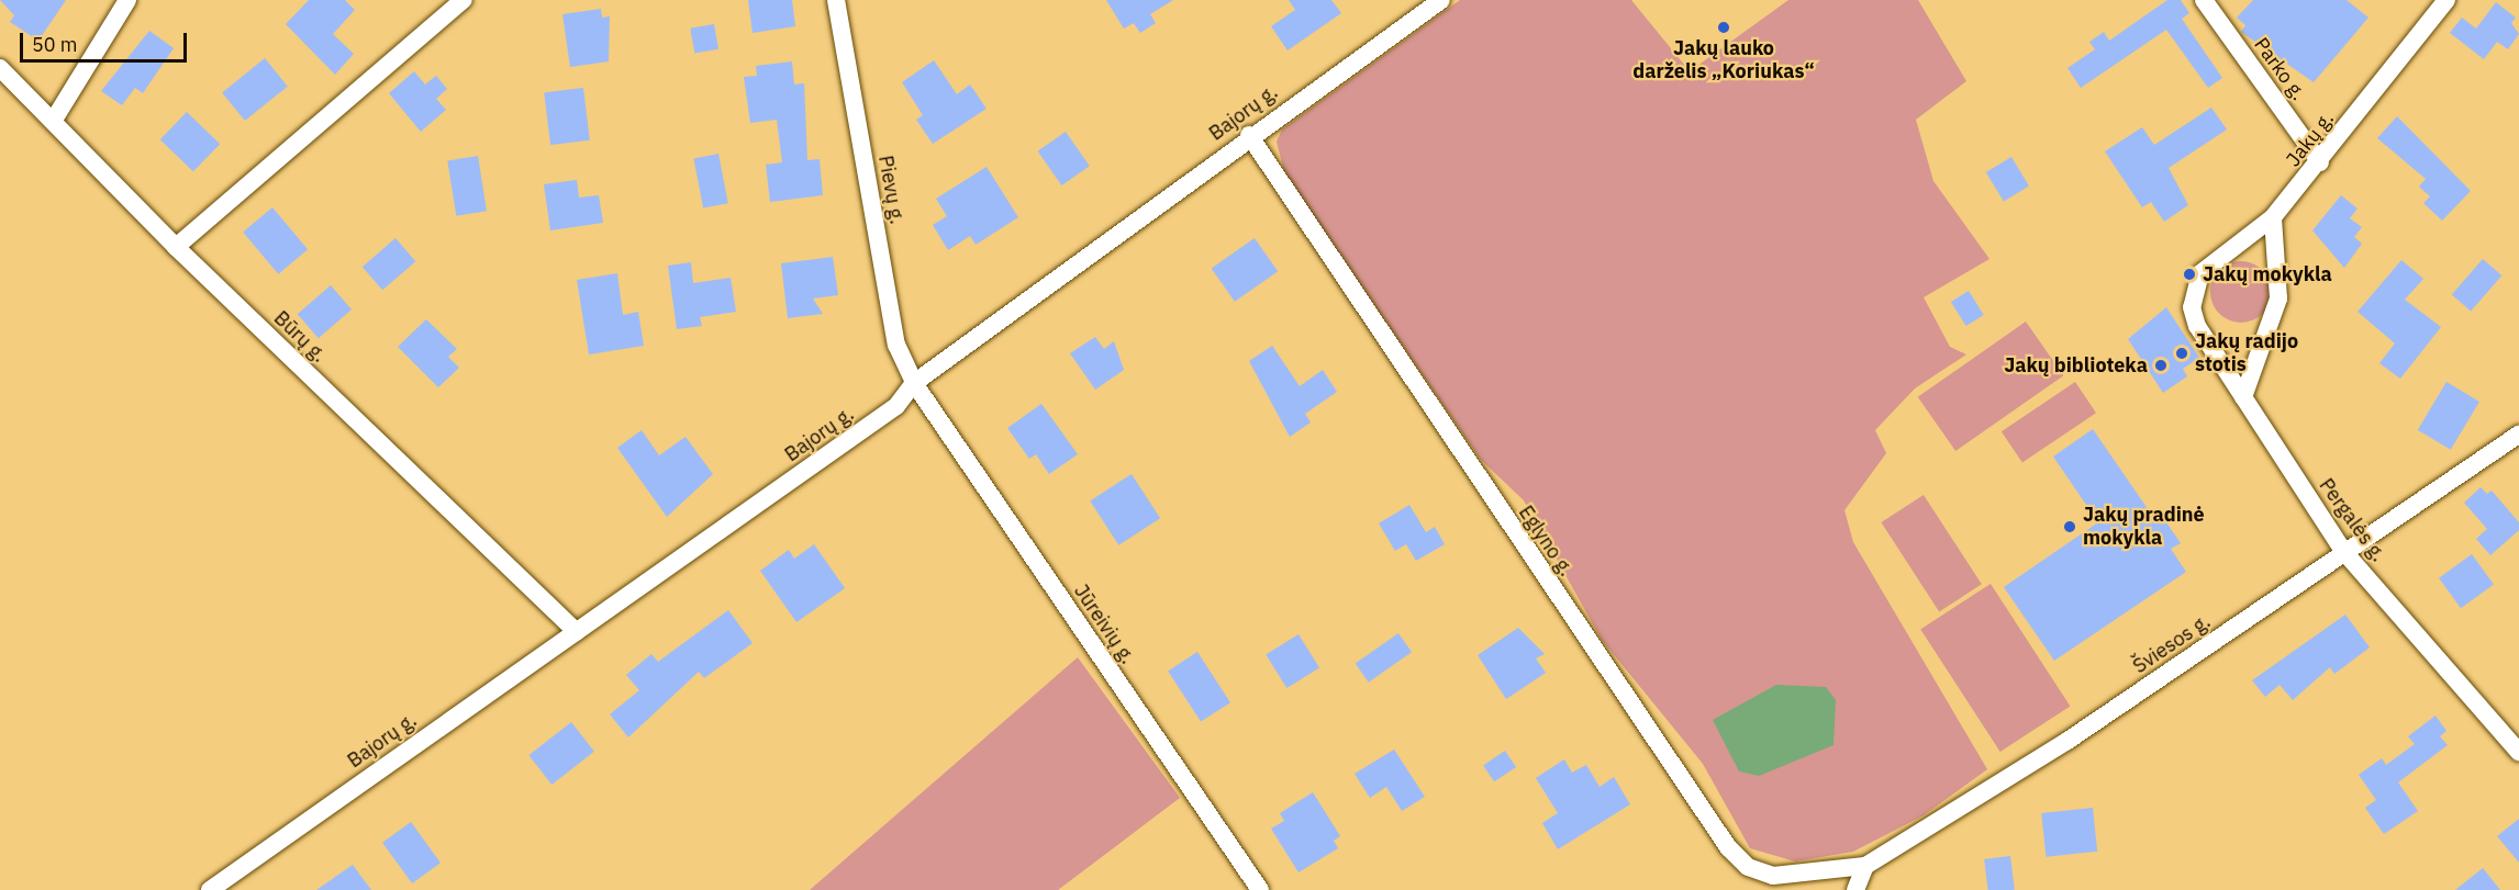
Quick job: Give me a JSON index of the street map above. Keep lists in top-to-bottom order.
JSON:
{
  "streets": {
    "street": [
      "Parko g.",
      "Bajorų g.",
      "Jakų g.",
      "Pievų g.",
      "Būrų g.",
      "Pergalės g.",
      "Eglyno g.",
      "Jūreivių g.",
      "Šviesos g."
    ]
  },
  "crossings": [
    ["Parko g.", "Jakų g."],
    ["Bajorų g.", "Pievų g."],
    ["Bajorų g.", "Būrų g."],
    ["Bajorų g.", "Eglyno g."],
    ["Bajorų g.", "Jūreivių g."],
    ["Jakų g.", "Pergalės g."],
    ["Pievų g.", "Jūreivių g."],
    ["Pergalės g.", "Šviesos g."],
    ["Eglyno g.", "Šviesos g."]
  ],
  "places": [
    "Jakų lauko darželis „Koriukas“",
    "Jakų mokykla",
    "Jakų radijo stotis",
    "Jakų biblioteka",
    "Jakų pradinė mokykla"
  ],
  "scale_bar": "50 m"
}
